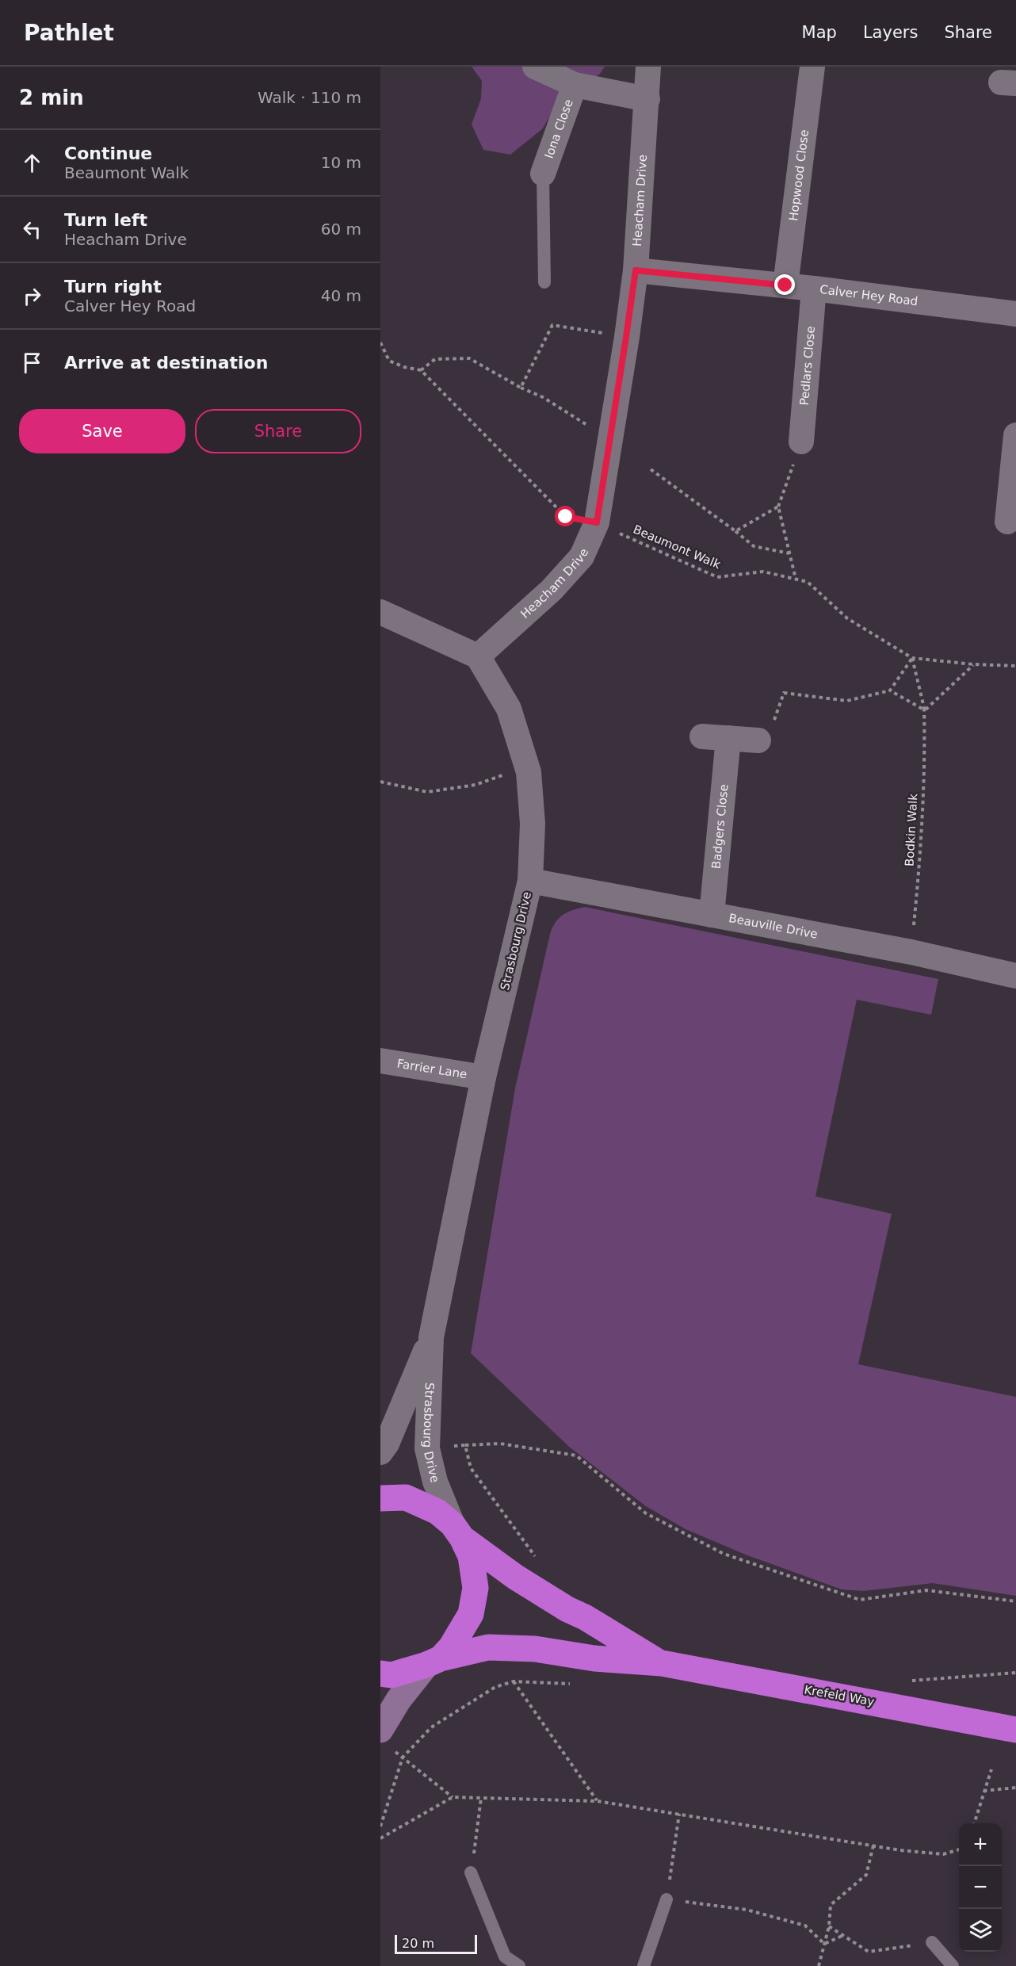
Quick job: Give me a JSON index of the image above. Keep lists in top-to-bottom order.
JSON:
{
  "streets": {
    "highway": ["Krefeld Way"],
    "street": [
      "Iona Close",
      "Hopwood Close",
      "Heacham Drive",
      "Calver Hey Road",
      "Pedlars Close",
      "Badgers Close",
      "Beauville Drive",
      "Strasbourg Drive",
      "Farrier Lane"
    ],
    "path": ["Beaumont Walk", "Bodkin Walk"]
  },
  "crossings": [
    ["Iona Close", "Heacham Drive"],
    ["Hopwood Close", "Calver Hey Road"],
    ["Heacham Drive", "Calver Hey Road"],
    ["Heacham Drive", "Beaumont Walk"],
    ["Heacham Drive", "Strasbourg Drive"],
    ["Calver Hey Road", "Pedlars Close"],
    ["Beaumont Walk", "Bodkin Walk"],
    ["Badgers Close", "Beauville Drive"],
    ["Bodkin Walk", "Beauville Drive"],
    ["Beauville Drive", "Strasbourg Drive"],
    ["Strasbourg Drive", "Farrier Lane"],
    ["Strasbourg Drive", "Krefeld Way"]
  ],
  "scale_bar": "20 m",
  "page": {
    "header": "Pathlet",
    "nav": ["Map", "Layers", "Share"],
    "heading": ["2 min", "Walk · 110 m"],
    "list": [
      ["Continue", "Beaumont Walk", "10 m"],
      ["Turn left", "Heacham Drive", "60 m"],
      ["Turn right", "Calver Hey Road", "40 m"],
      "Arrive at destination"
    ],
    "buttons": ["Save", "Share"],
    "map_buttons": ["+", "−"],
    "scale": "20 m"
  }
}
